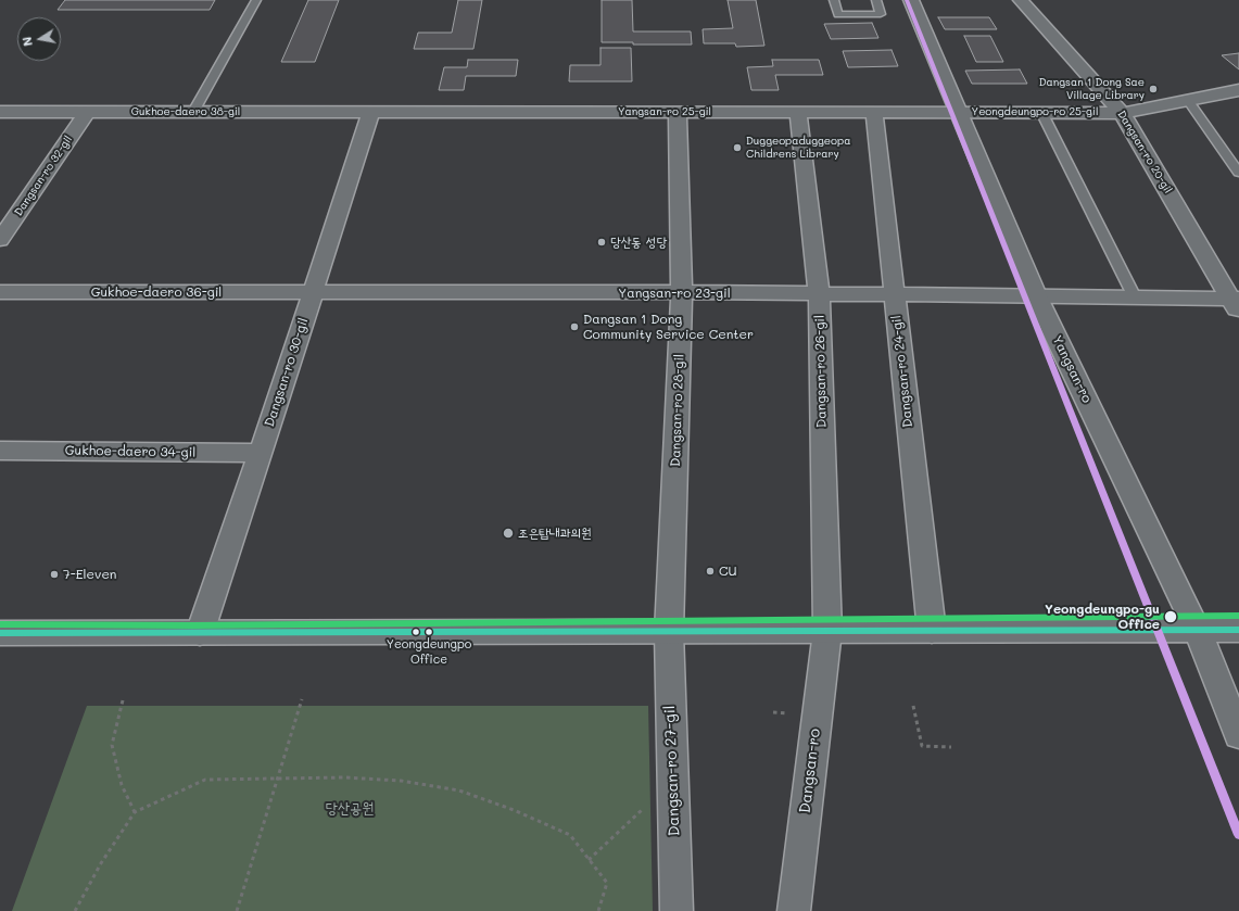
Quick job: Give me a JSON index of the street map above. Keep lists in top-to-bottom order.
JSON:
{
  "streets": {
    "street": [
      "Gukhoe-daero 38-gil",
      "Yangsan-ro 25-gil",
      "Yeongdeungpo-ro 25-gil",
      "Dangsan-ro 20-gil",
      "Dangsan-ro 32-gil",
      "Gukhoe-daero 36-gil",
      "Yangsan-ro 23-gil",
      "Yangsan-ro",
      "Dangsan-ro 26-gil",
      "Dangsan-ro 24-gil",
      "Dangsan-ro 30-gil",
      "Dangsan-ro 28-gil",
      "Gukhoe-daero 34-gil",
      "Dangsan-ro 27-gil",
      "Dangsan-ro"
    ]
  },
  "crossings": [
    ["Gukhoe-daero 38-gil", "Yangsan-ro 25-gil"],
    ["Gukhoe-daero 38-gil", "Dangsan-ro 32-gil"],
    ["Gukhoe-daero 38-gil", "Dangsan-ro 30-gil"],
    ["Yangsan-ro 25-gil", "Yeongdeungpo-ro 25-gil"],
    ["Yangsan-ro 25-gil", "Yangsan-ro"],
    ["Yangsan-ro 25-gil", "Dangsan-ro 26-gil"],
    ["Yangsan-ro 25-gil", "Dangsan-ro 24-gil"],
    ["Yangsan-ro 25-gil", "Dangsan-ro 30-gil"],
    ["Yangsan-ro 25-gil", "Dangsan-ro 28-gil"],
    ["Yeongdeungpo-ro 25-gil", "Dangsan-ro 20-gil"],
    ["Yeongdeungpo-ro 25-gil", "Yangsan-ro"],
    ["Dangsan-ro 20-gil", "Yangsan-ro 23-gil"],
    ["Dangsan-ro 20-gil", "Yangsan-ro"],
    ["Gukhoe-daero 36-gil", "Yangsan-ro 23-gil"],
    ["Gukhoe-daero 36-gil", "Dangsan-ro 30-gil"],
    ["Yangsan-ro 23-gil", "Yangsan-ro"],
    ["Yangsan-ro 23-gil", "Dangsan-ro 26-gil"],
    ["Yangsan-ro 23-gil", "Dangsan-ro 24-gil"],
    ["Yangsan-ro 23-gil", "Dangsan-ro 30-gil"],
    ["Yangsan-ro 23-gil", "Dangsan-ro 28-gil"],
    ["Dangsan-ro 26-gil", "Dangsan-ro"],
    ["Dangsan-ro 30-gil", "Gukhoe-daero 34-gil"],
    ["Dangsan-ro 28-gil", "Dangsan-ro 27-gil"]
  ],
  "parks": ["당산공원"],
  "places": [
    "Dangsan 1 Dong Sae Village Library",
    "Duggeopaduggeopa Childrens Library",
    "당산동 성당",
    "Dangsan 1 Dong Community Service Center",
    "조은탑내과의원",
    "CU",
    "7-Eleven",
    "Yeongdeungpo-gu Office",
    "Yeongdeungpo Office"
  ],
  "north": "left"
}
